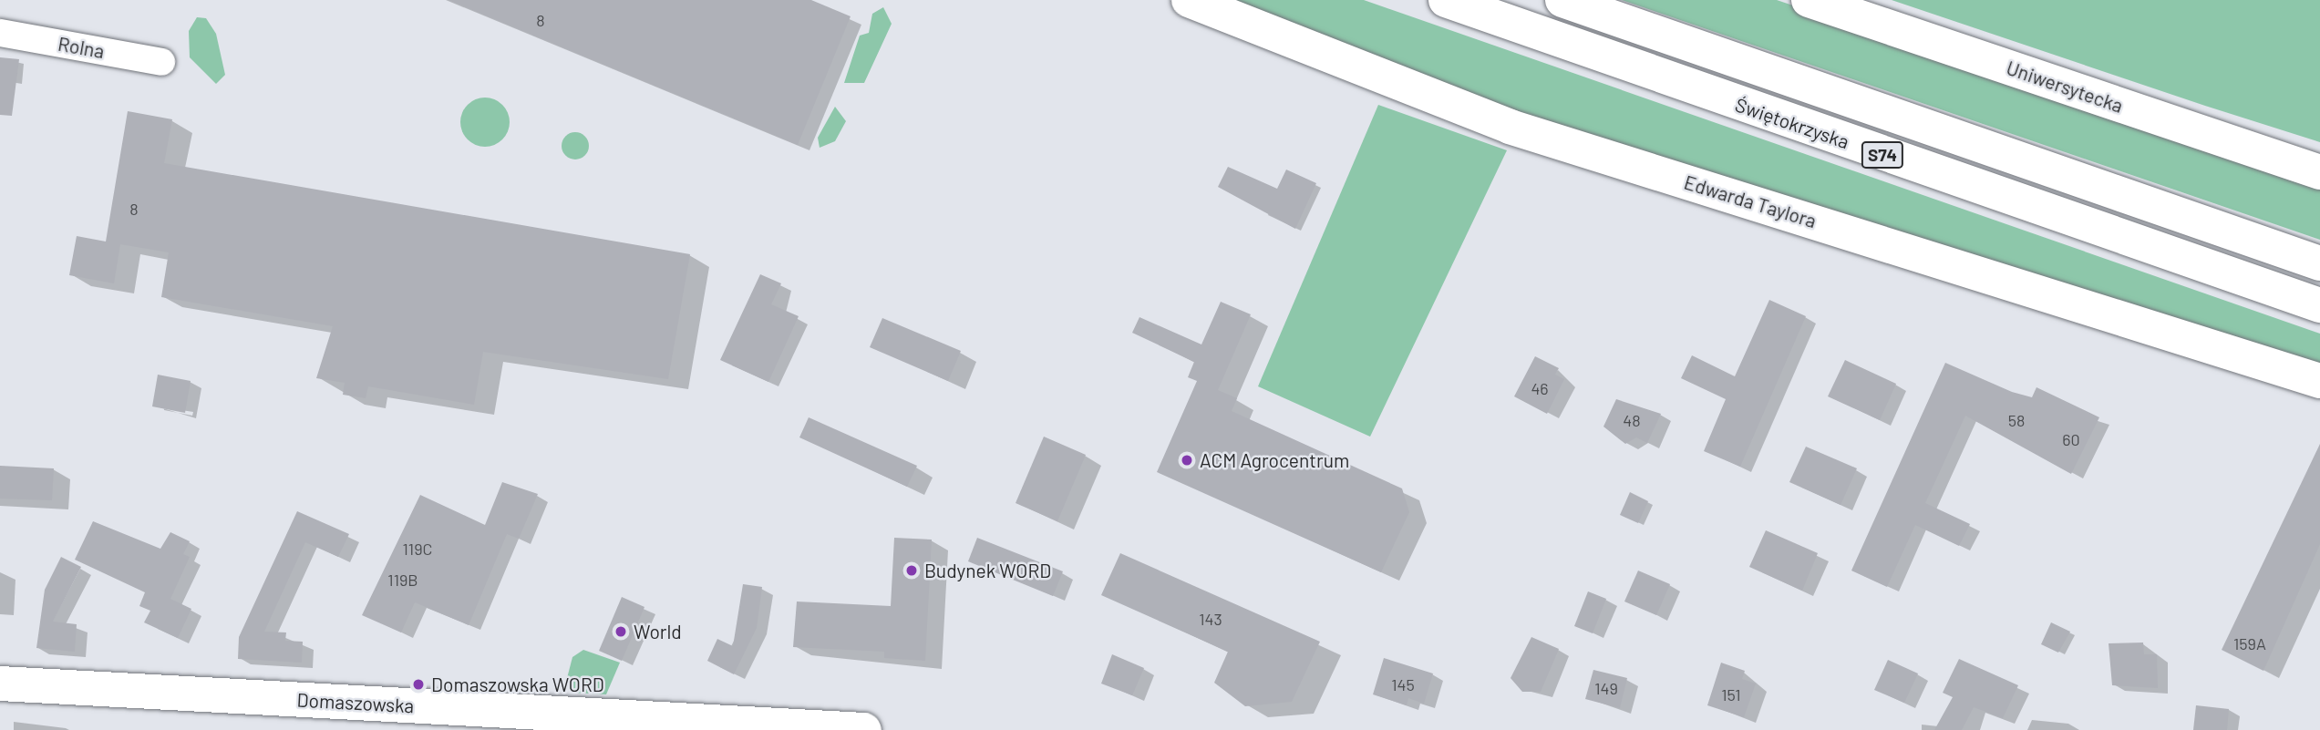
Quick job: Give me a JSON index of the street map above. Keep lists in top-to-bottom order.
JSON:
{
  "streets": {
    "main road": [
      "Uniwersytecka",
      "Świętokrzyska",
      "S74",
      "Edwarda Taylora",
      "Domaszowska"
    ],
    "street": ["Rolna"]
  },
  "places": [
    "ACM Agrocentrum",
    "Budynek WORD",
    "World",
    "Domaszowska WORD"
  ],
  "house_numbers": [
    "8",
    "8",
    "46",
    "48",
    "58",
    "60",
    "119C",
    "119B",
    "143",
    "159A",
    "145",
    "149",
    "151"
  ]
}
